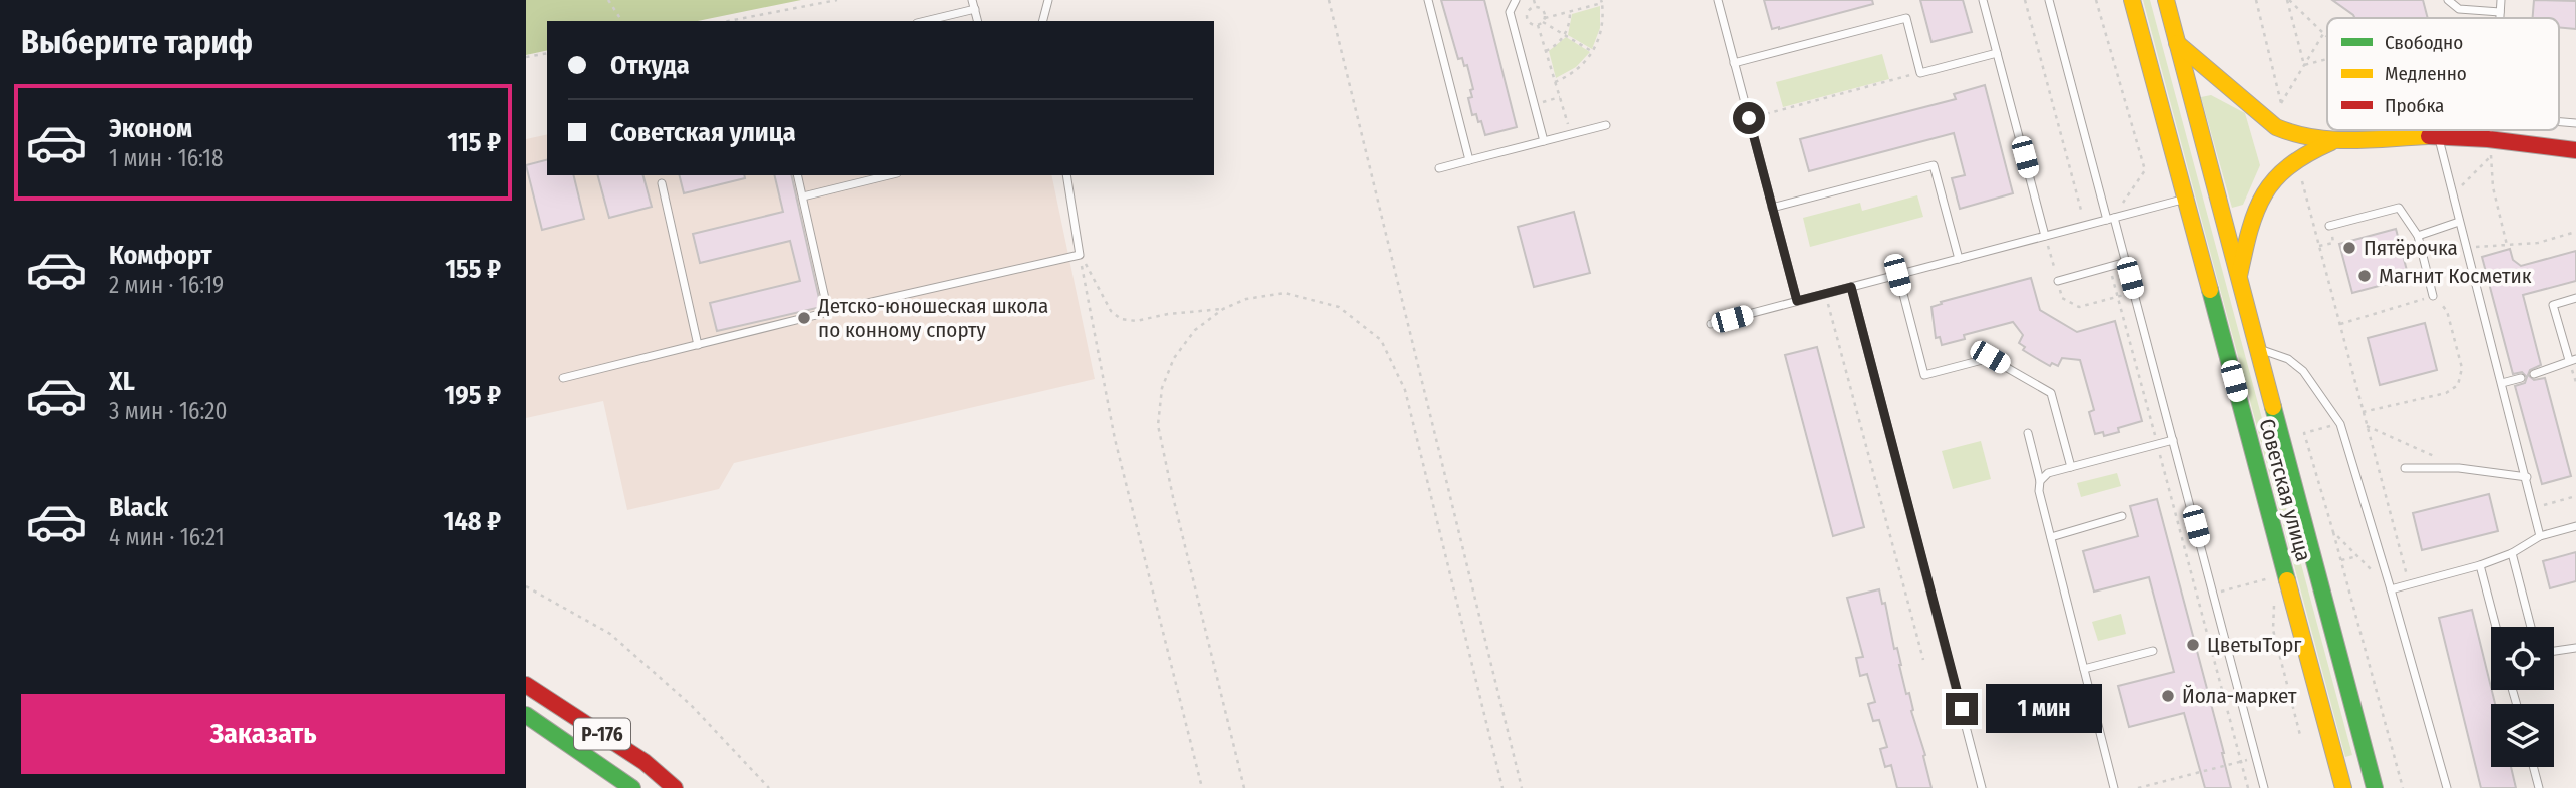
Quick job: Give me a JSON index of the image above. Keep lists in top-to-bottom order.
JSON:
{
  "streets": {
    "main road": ["Советская улица", "Р-176"]
  },
  "places": [
    "Пятёрочка",
    "Магнит Косметик",
    "Детско-юношеская школа по конному спорту",
    "ЦветыТорг",
    "Йола-маркет"
  ],
  "legend": ["Свободно", "Медленно", "Пробка"],
  "page": {
    "heading": "Выберите тариф",
    "banner": ["Откуда", "Советская улица"],
    "list": [
      {
        "name": "Эконом",
        "note": "1 мин · 16:18",
        "value": "115 ₽"
      },
      {
        "name": "Комфорт",
        "note": "2 мин · 16:19",
        "value": "155 ₽"
      },
      {
        "name": "XL",
        "note": "3 мин · 16:20",
        "value": "195 ₽"
      },
      {
        "name": "Black",
        "note": "4 мин · 16:21",
        "value": "148 ₽"
      }
    ],
    "buttons": "Заказать",
    "bubble": "1 мин"
  }
}
